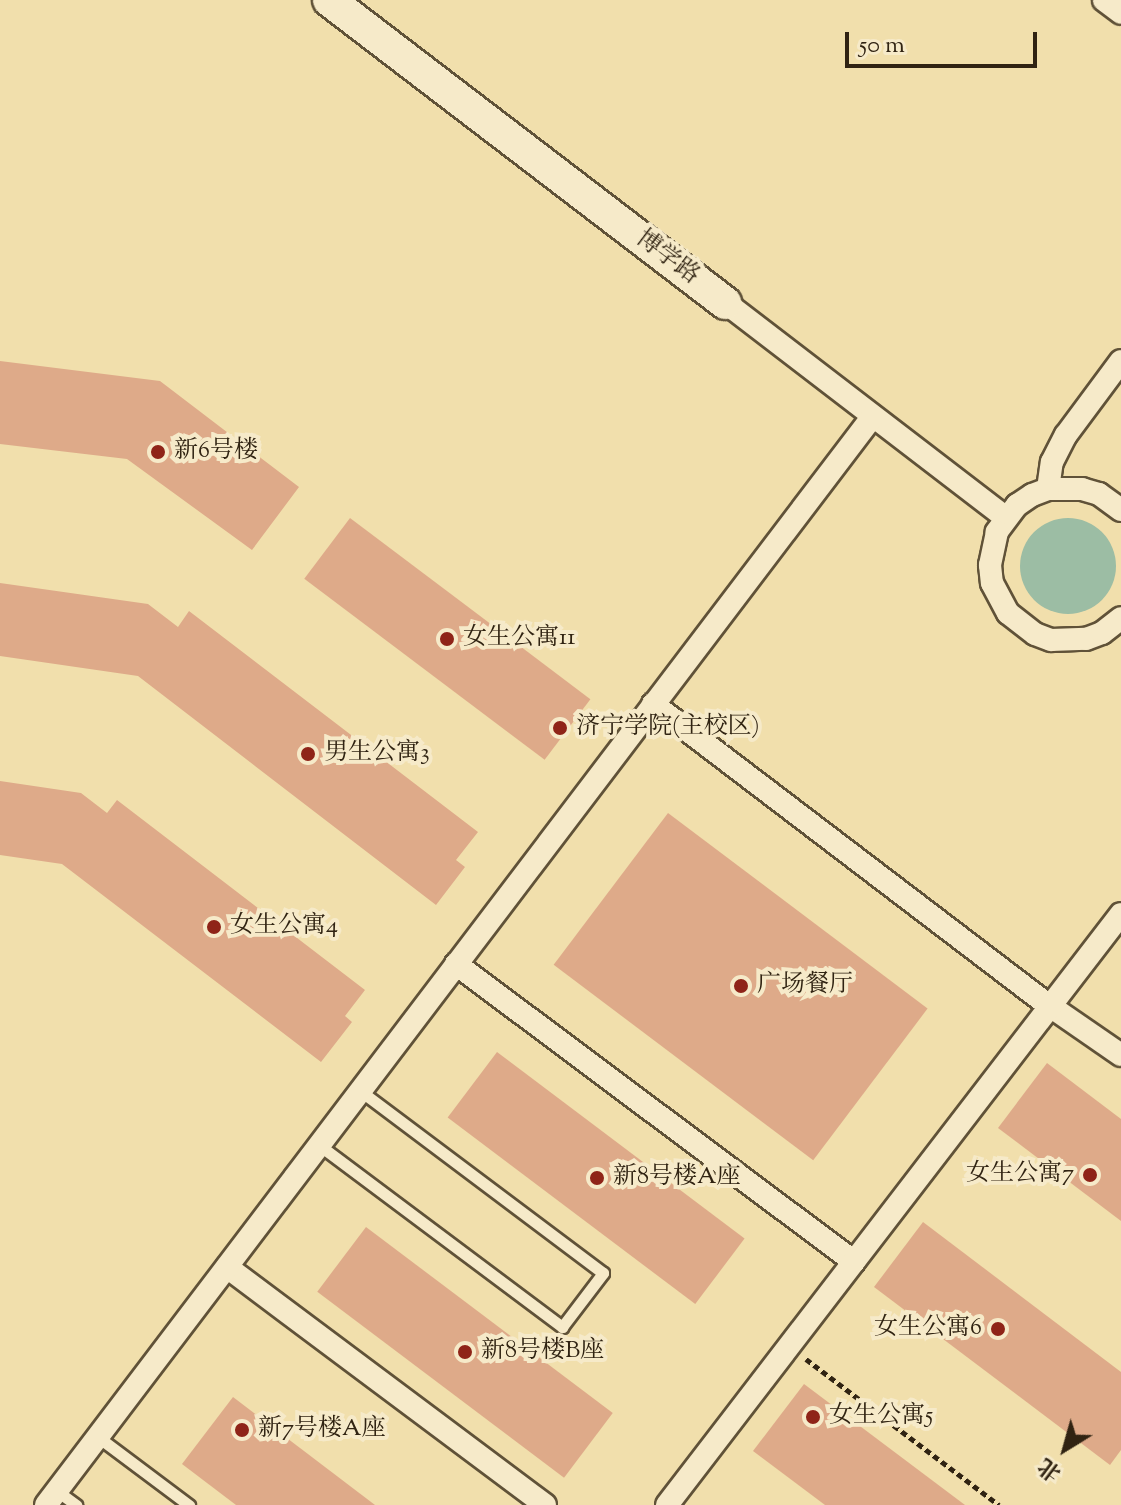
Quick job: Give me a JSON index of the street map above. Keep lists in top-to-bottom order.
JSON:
{
  "streets": {
    "street": ["博学路"]
  },
  "places": [
    "新6号楼",
    "女生公寓11",
    "济宁学院(主校区)",
    "男生公寓3",
    "女生公寓4",
    "广场餐厅",
    "女生公寓7",
    "新8号楼A座",
    "女生公寓6",
    "新8号楼B座",
    "女生公寓5",
    "新7号楼A座"
  ],
  "scale_bar": "50 m",
  "north": "bottom left"
}
